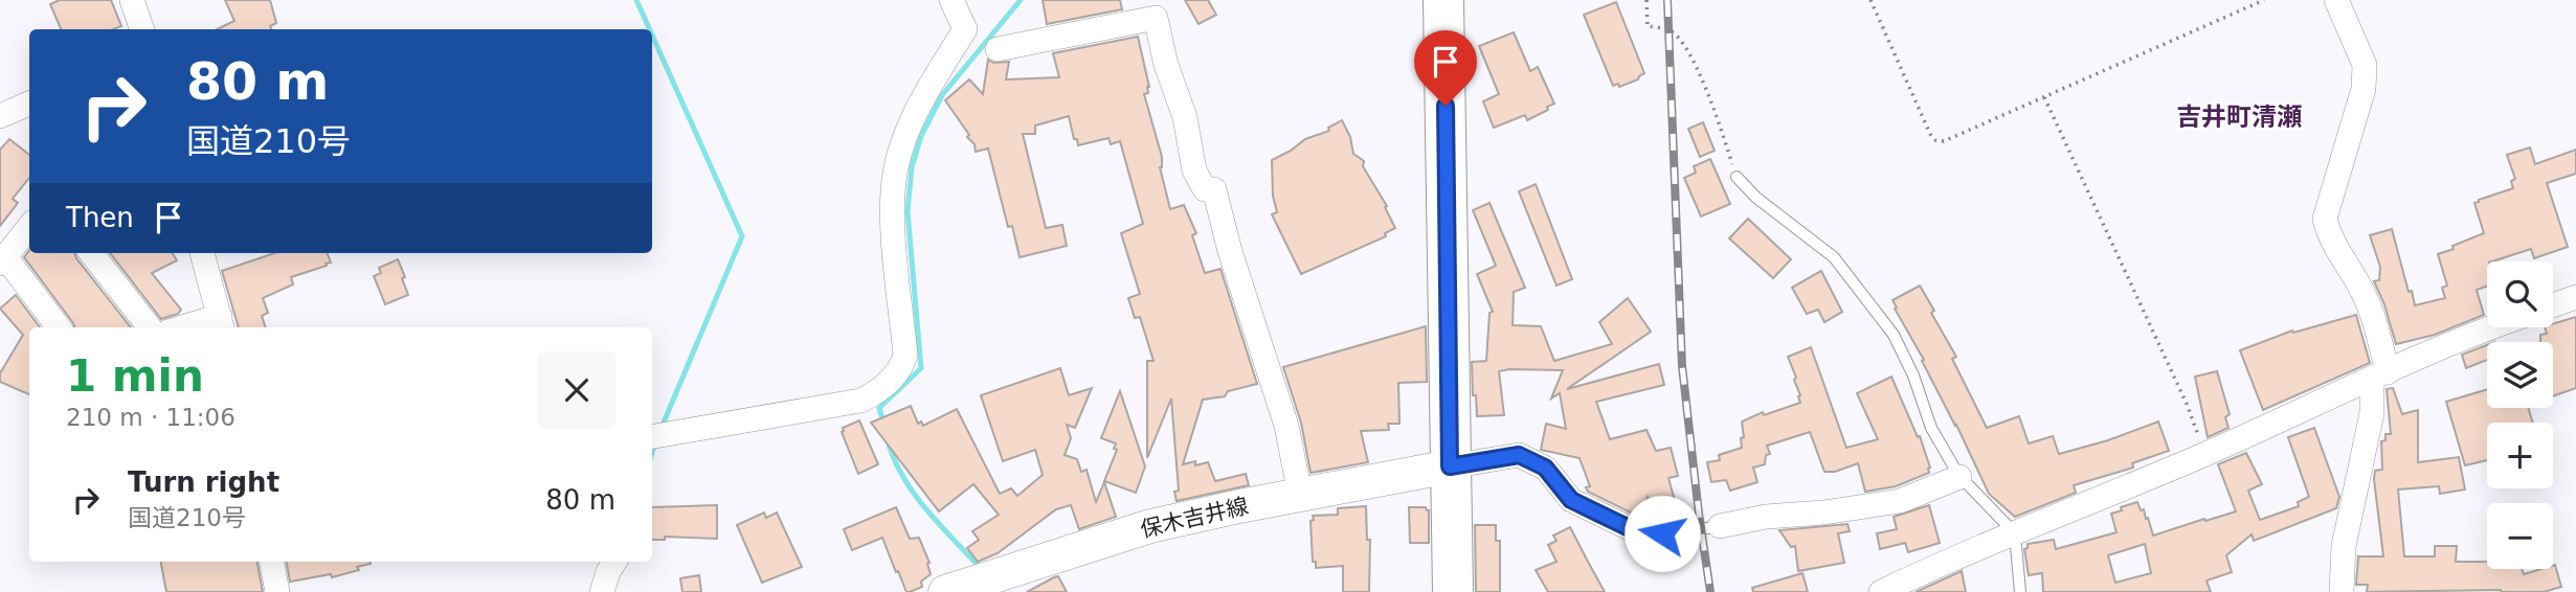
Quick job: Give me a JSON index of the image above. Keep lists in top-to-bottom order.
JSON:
{
  "streets": {
    "main road": ["保木吉井線"]
  },
  "districts": ["吉井町清瀬"],
  "page": {
    "turn": ["80 m", "国道210号"],
    "then": "Then",
    "map_buttons": ["+", "−"],
    "heading": ["1 min", "210 m · 11:06"],
    "list": [
      {
        "name": "Turn right",
        "note": "国道210号",
        "value": "80 m"
      }
    ]
  }
}
